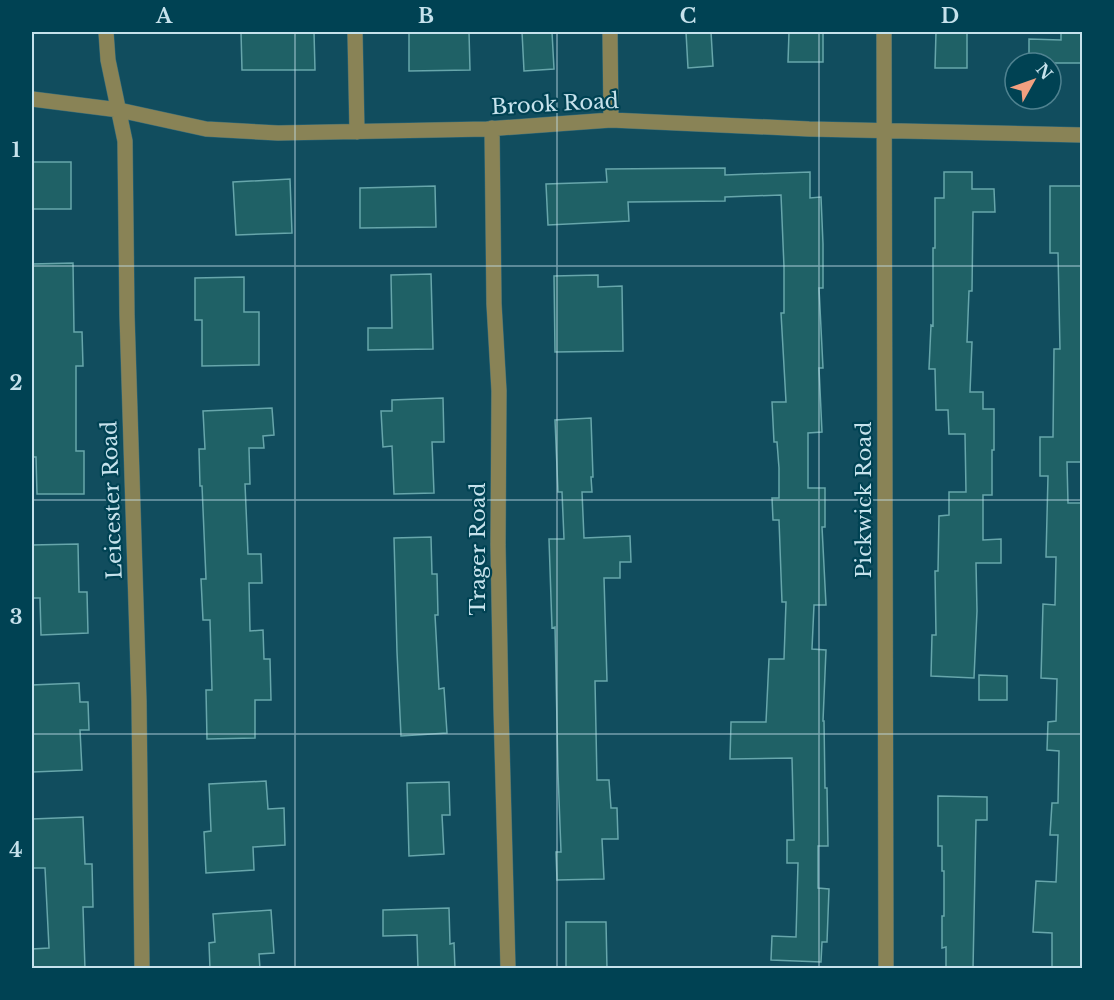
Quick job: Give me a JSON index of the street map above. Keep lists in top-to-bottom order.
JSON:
{
  "streets": {
    "street": [
      "Brook Road",
      "Leicester Road",
      "Pickwick Road",
      "Trager Road"
    ]
  },
  "crossings": [
    ["Brook Road", "Leicester Road"],
    ["Brook Road", "Pickwick Road"],
    ["Brook Road", "Trager Road"]
  ],
  "north": "top right",
  "grid": {
    "columns": [
      "A",
      "B",
      "C",
      "D"
    ],
    "rows": [
      "1",
      "2",
      "3",
      "4"
    ]
  }
}
